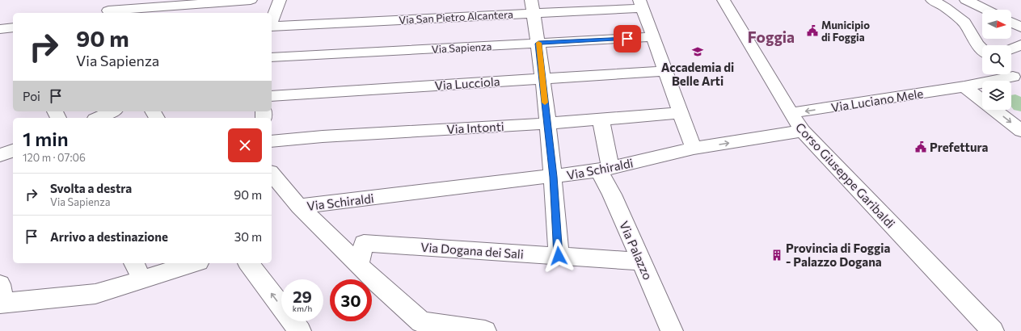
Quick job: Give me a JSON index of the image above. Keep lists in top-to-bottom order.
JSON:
{
  "streets": {
    "street": [
      "Via San Pietro Alcantera",
      "Via Sapienza",
      "Via Lucciola",
      "Via Luciano Mele",
      "Via Intonti",
      "Via Schiraldi",
      "Corso Giuseppe Garibaldi",
      "Via Dogana dei Sali",
      "Via Palazzo"
    ]
  },
  "crossings": [
    ["Via Luciano Mele", "Corso Giuseppe Garibaldi"],
    ["Via Intonti", "Via Palazzo"],
    ["Via Schiraldi", "Corso Giuseppe Garibaldi"],
    ["Via Schiraldi", "Via Palazzo"],
    ["Via Dogana dei Sali", "Via Palazzo"]
  ],
  "one_way": ["Via Luciano Mele"],
  "districts": ["Foggia"],
  "places": {
    "public building": ["Municipio di Foggia", "Prefettura"],
    "school or university": ["Accademia di Belle Arti"],
    "building": ["Provincia di Foggia - Palazzo Dogana"]
  },
  "north": "right",
  "page": {
    "turn": ["90 m", "Via Sapienza"],
    "then": "Poi",
    "heading": ["1 min", "120 m · 07:06"],
    "list": [
      {
        "name": "Svolta a destra",
        "note": "Via Sapienza",
        "value": "90 m"
      },
      {
        "name": "Arrivo a destinazione",
        "value": "30 m"
      }
    ],
    "speed": "29 km/h",
    "limit": "30"
  }
}
